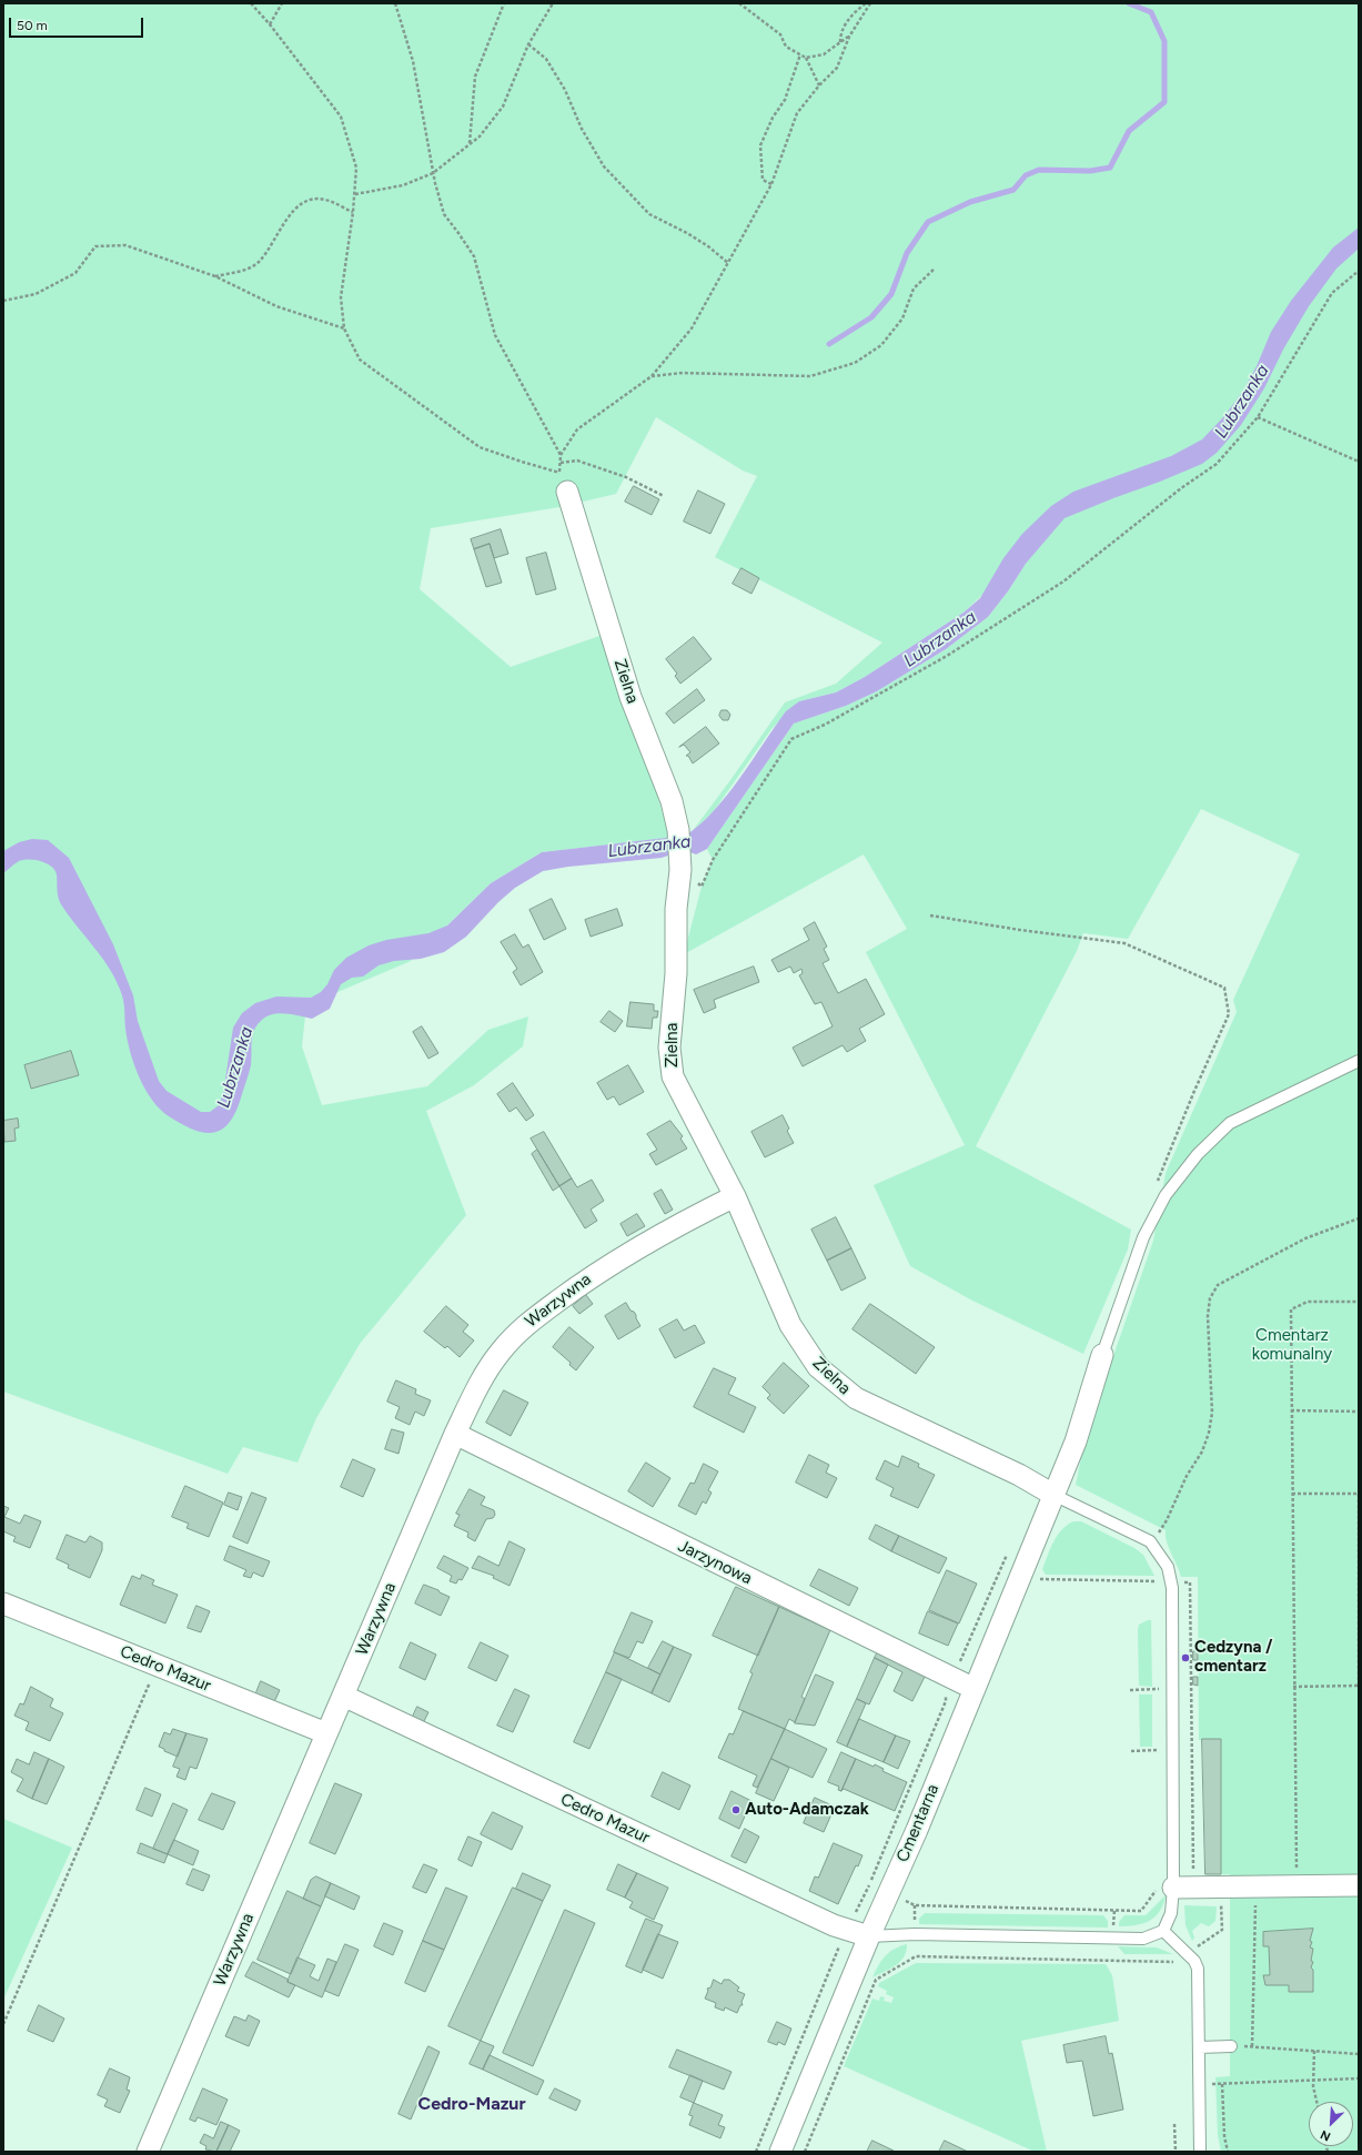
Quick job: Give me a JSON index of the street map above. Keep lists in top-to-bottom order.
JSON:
{
  "streets": {
    "street": [
      "Zielna",
      "Warzywna",
      "Jarzynowa",
      "Cedro Mazur",
      "Cmentarna"
    ]
  },
  "crossings": [
    ["Zielna", "Warzywna"],
    ["Zielna", "Cmentarna"],
    ["Warzywna", "Jarzynowa"],
    ["Warzywna", "Cedro Mazur"],
    ["Jarzynowa", "Cmentarna"],
    ["Cedro Mazur", "Cmentarna"]
  ],
  "districts": ["Cedro-Mazur"],
  "water": ["Lubrzanka"],
  "parks": ["Cmentarz komunalny"],
  "places": ["Cedzyna / cmentarz", "Auto-Adamczak"],
  "scale_bar": "50 m",
  "north": "bottom left"
}
